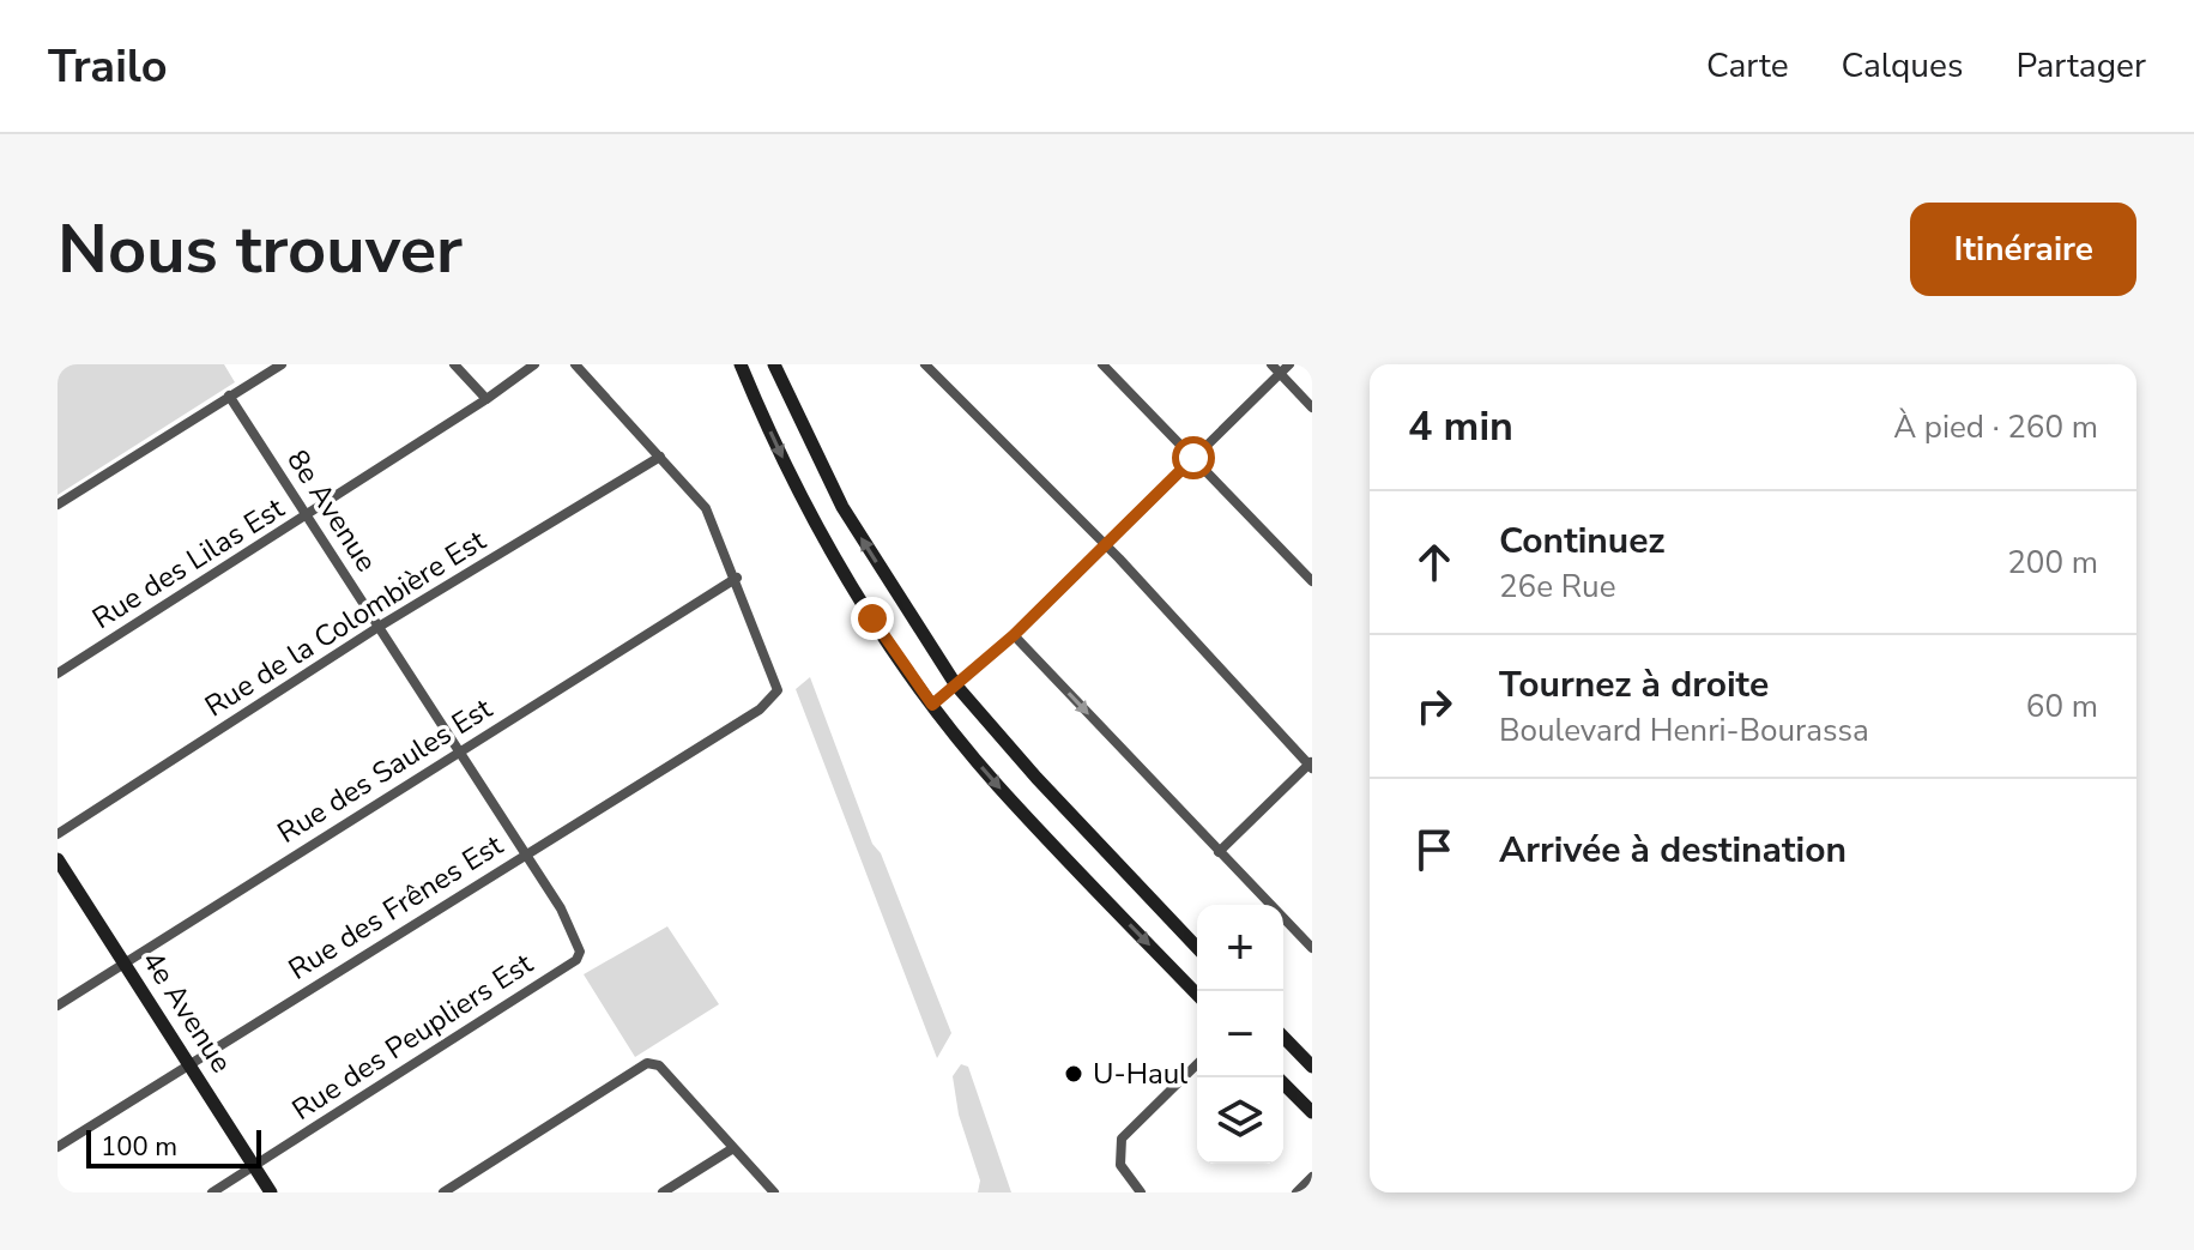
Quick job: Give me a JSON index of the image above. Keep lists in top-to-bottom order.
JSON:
{
  "streets": {
    "main road": ["4e Avenue"],
    "street": [
      "8e Avenue",
      "Rue des Lilas Est",
      "Rue de la Colombière Est",
      "Rue des Saules Est",
      "Rue des Frênes Est",
      "Rue des Peupliers Est"
    ]
  },
  "crossings": [
    ["8e Avenue", "Rue des Lilas Est"],
    ["8e Avenue", "Rue de la Colombière Est"],
    ["8e Avenue", "Rue des Saules Est"],
    ["8e Avenue", "Rue des Frênes Est"],
    ["8e Avenue", "Rue des Peupliers Est"],
    ["Rue des Saules Est", "Rue des Frênes Est"],
    ["Rue des Saules Est", "4e Avenue"],
    ["Rue des Frênes Est", "4e Avenue"],
    ["4e Avenue", "Rue des Peupliers Est"]
  ],
  "places": ["U-Haul"],
  "scale_bar": "100 m",
  "page": {
    "header": "Trailo",
    "nav": ["Carte", "Calques", "Partager"],
    "buttons": "Itinéraire",
    "title": "Nous trouver",
    "heading": ["4 min", "À pied · 260 m"],
    "list": [
      ["Continuez", "26e Rue", "200 m"],
      ["Tournez à droite", "Boulevard Henri-Bourassa", "60 m"],
      "Arrivée à destination"
    ],
    "map_buttons": ["+", "−"],
    "scale": "100 m"
  }
}
